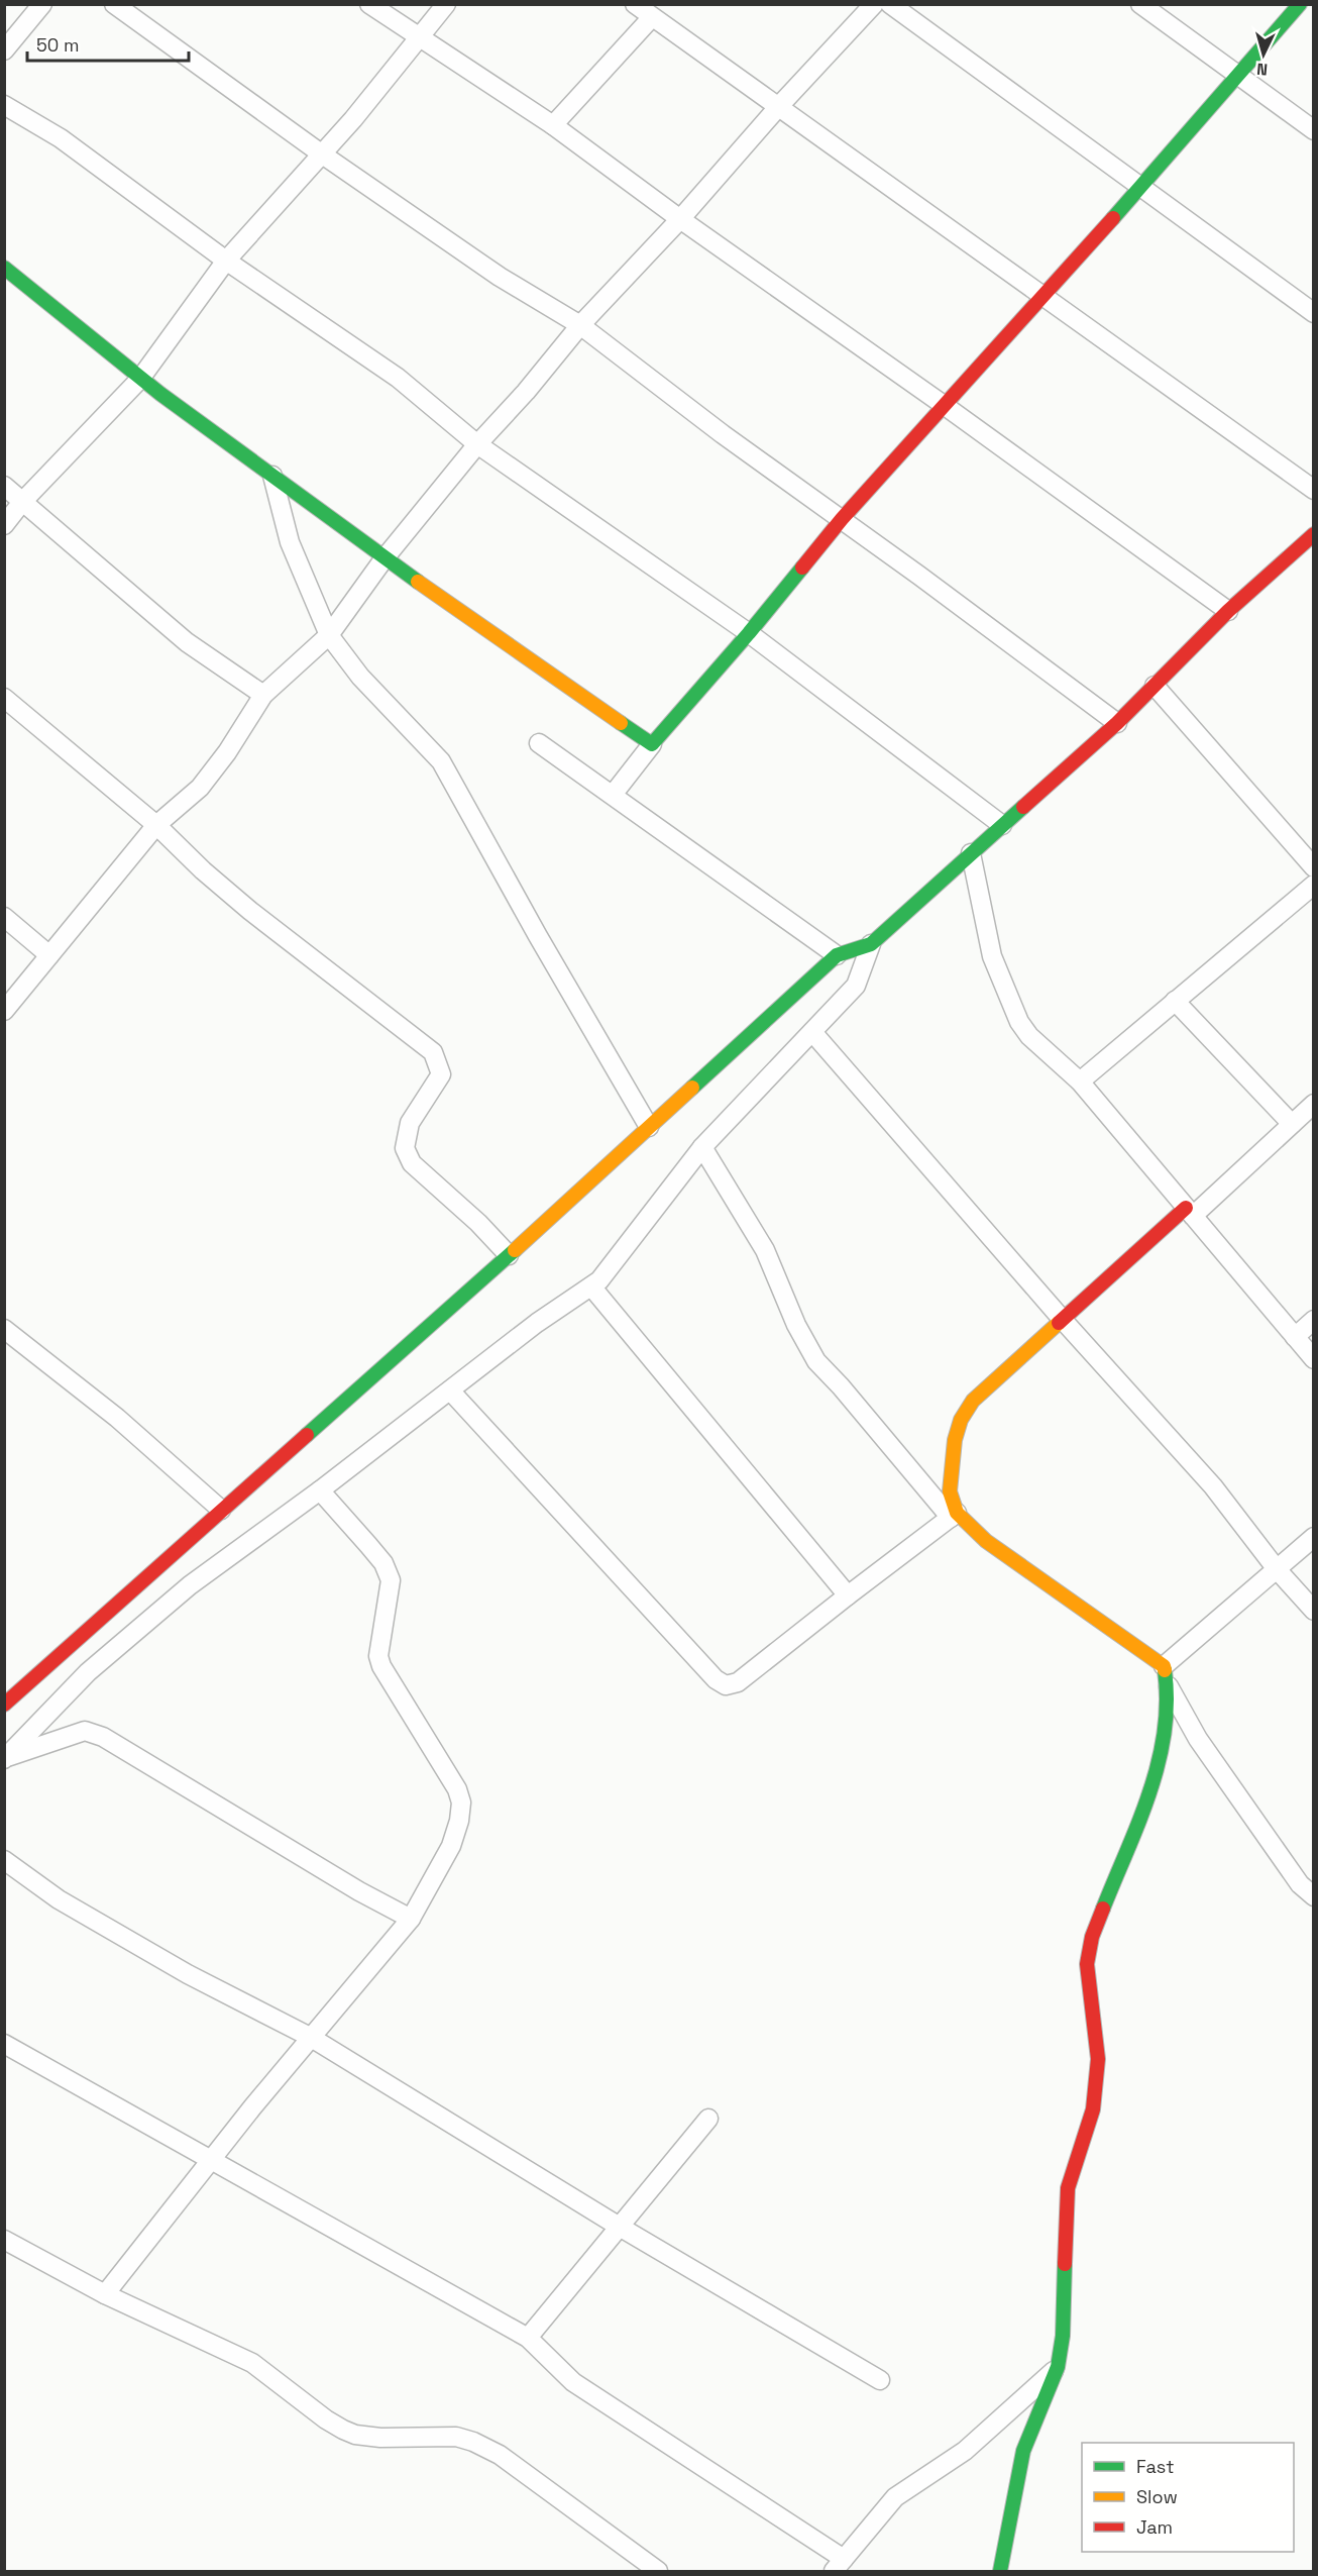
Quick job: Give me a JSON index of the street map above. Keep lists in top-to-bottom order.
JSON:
{
  "legend": ["Fast", "Slow", "Jam"],
  "scale_bar": "50 m",
  "north": "bottom"
}
